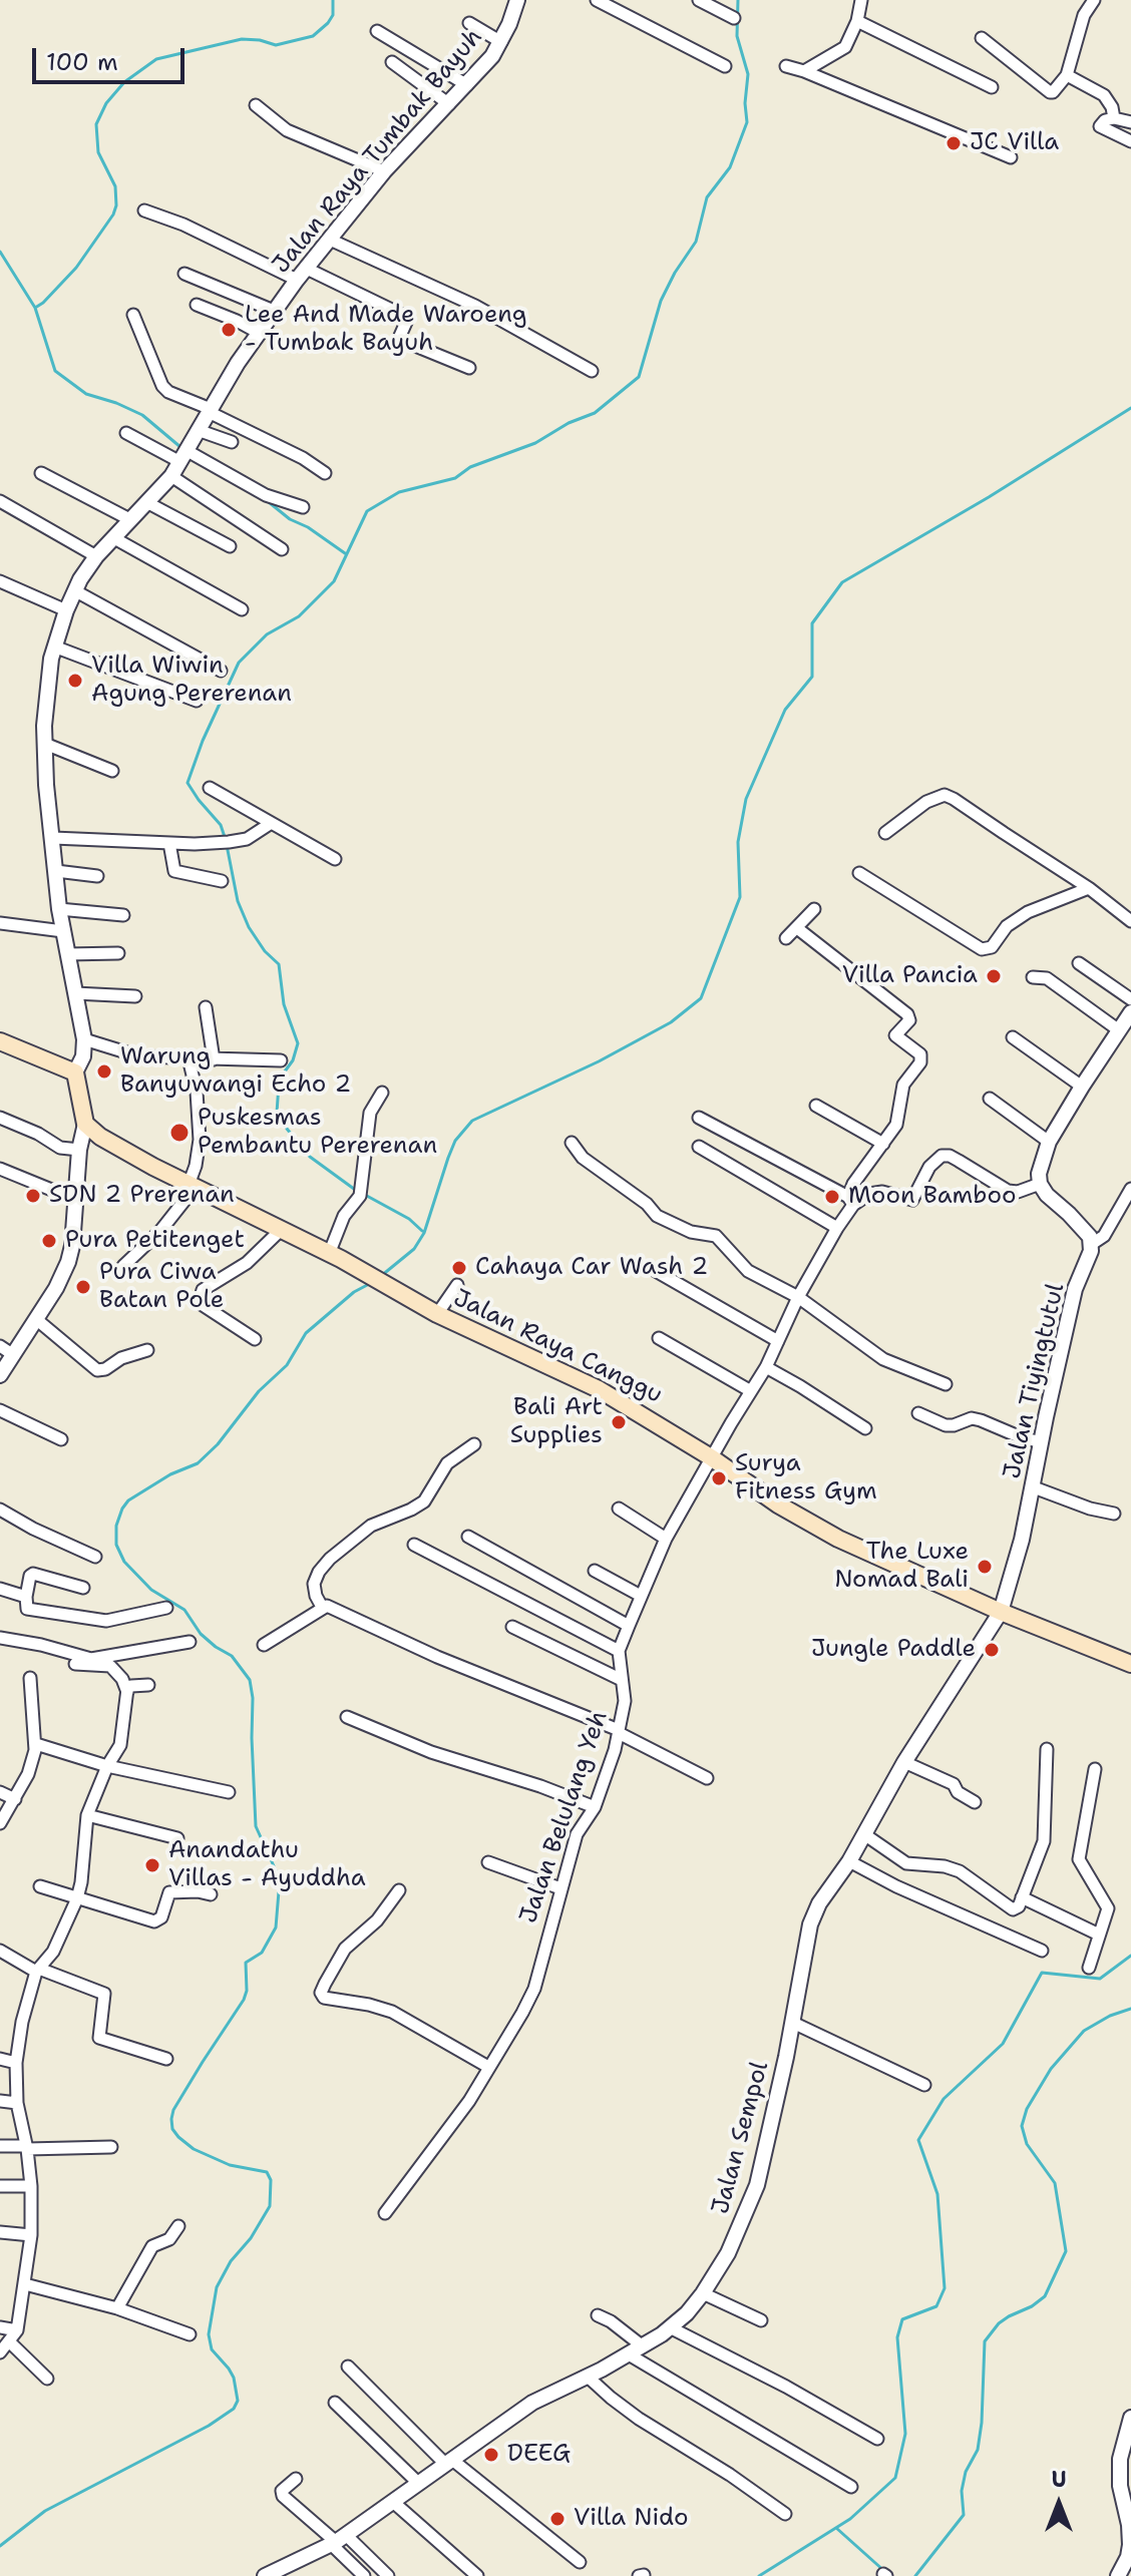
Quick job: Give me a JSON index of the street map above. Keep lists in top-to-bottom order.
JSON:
{
  "streets": {
    "main road": ["Jalan Raya Canggu"],
    "street": [
      "Jalan Raya Tumbak Bayuh",
      "Jalan Tiyingtutul",
      "Jalan Belulang Yeh",
      "Jalan Sempol"
    ]
  },
  "crossings": [
    ["Jalan Raya Canggu", "Jalan Tiyingtutul"],
    ["Jalan Raya Canggu", "Jalan Belulang Yeh"],
    ["Jalan Raya Canggu", "Jalan Sempol"],
    ["Jalan Tiyingtutul", "Jalan Sempol"]
  ],
  "places": [
    "JC Villa",
    "Lee And Made Waroeng - Tumbak Bayuh",
    "Villa Wiwin Agung Pererenan",
    "Villa Pancia",
    "Warung Banyuwangi Echo 2",
    "Puskesmas Pembantu Pererenan",
    "SDN 2 Prerenan",
    "Moon Bamboo",
    "Pura Petitenget",
    "Cahaya Car Wash 2",
    "Pura Ciwa Batan Pole",
    "Bali Art Supplies",
    "Surya Fitness Gym",
    "The Luxe Nomad Bali",
    "Jungle Paddle",
    "Anandathu Villas - Ayuddha",
    "DEEG",
    "Villa Nido"
  ],
  "scale_bar": "100 m",
  "north": "top"
}
